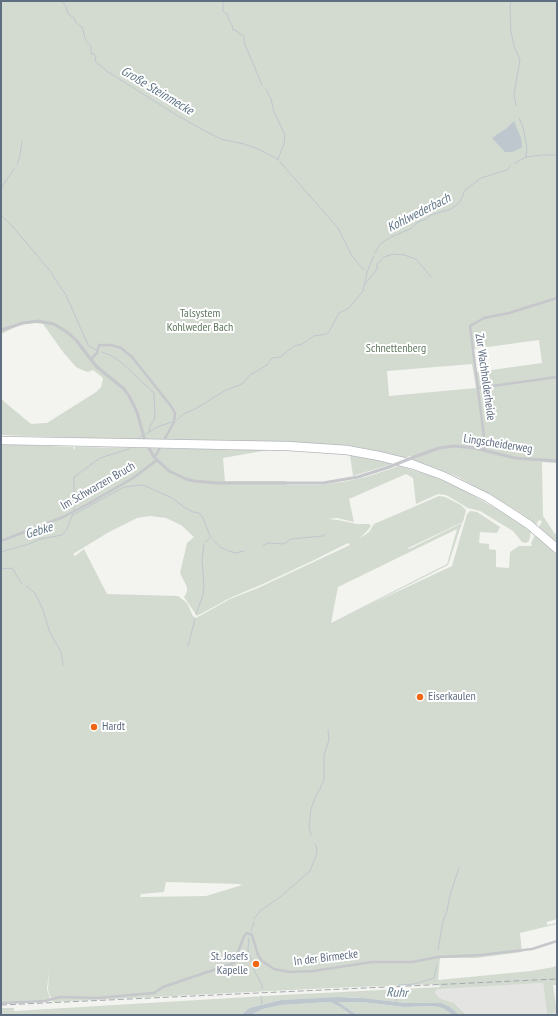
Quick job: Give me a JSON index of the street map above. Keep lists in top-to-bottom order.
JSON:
{
  "streets": {
    "street": [
      "Zur Wachholderheide",
      "Lingscheiderweg",
      "Im Schwarzen Bruch",
      "In der Birmecke"
    ]
  },
  "crossings": [
    ["Zur Wachholderheide", "Lingscheiderweg"],
    ["Lingscheiderweg", "Im Schwarzen Bruch"]
  ],
  "water": [
    "Große Steinmecke",
    "Kohlwederbach",
    "Gebke",
    "Ruhr"
  ],
  "parks": ["Talsystem Kohlweder Bach", "Schnettenberg"],
  "places": ["Eiserkaulen", "Hardt", "St. Josefs Kapelle"]
}
